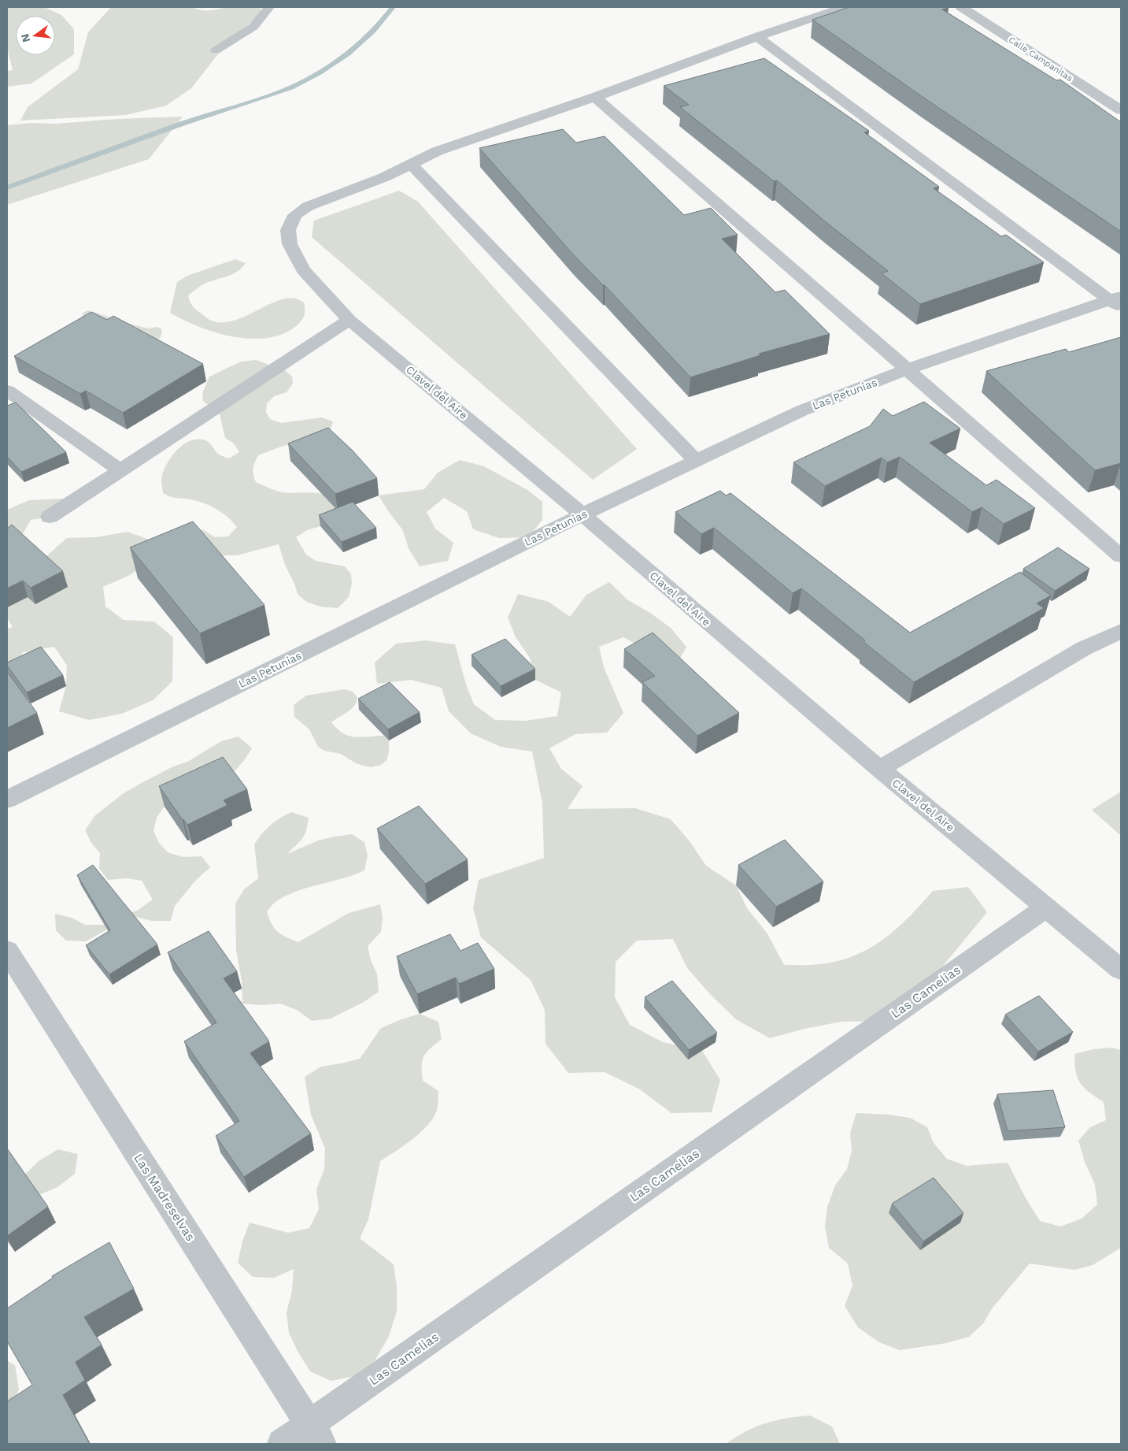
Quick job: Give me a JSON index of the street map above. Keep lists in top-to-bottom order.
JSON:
{
  "streets": {
    "street": [
      "Calle Campanitas",
      "Clavel del Aire",
      "Las Petunias",
      "Las Camelias",
      "Las Madreselvas"
    ]
  },
  "crossings": [
    ["Clavel del Aire", "Las Petunias"],
    ["Clavel del Aire", "Las Camelias"],
    ["Las Camelias", "Las Madreselvas"]
  ],
  "north": "left"
}
